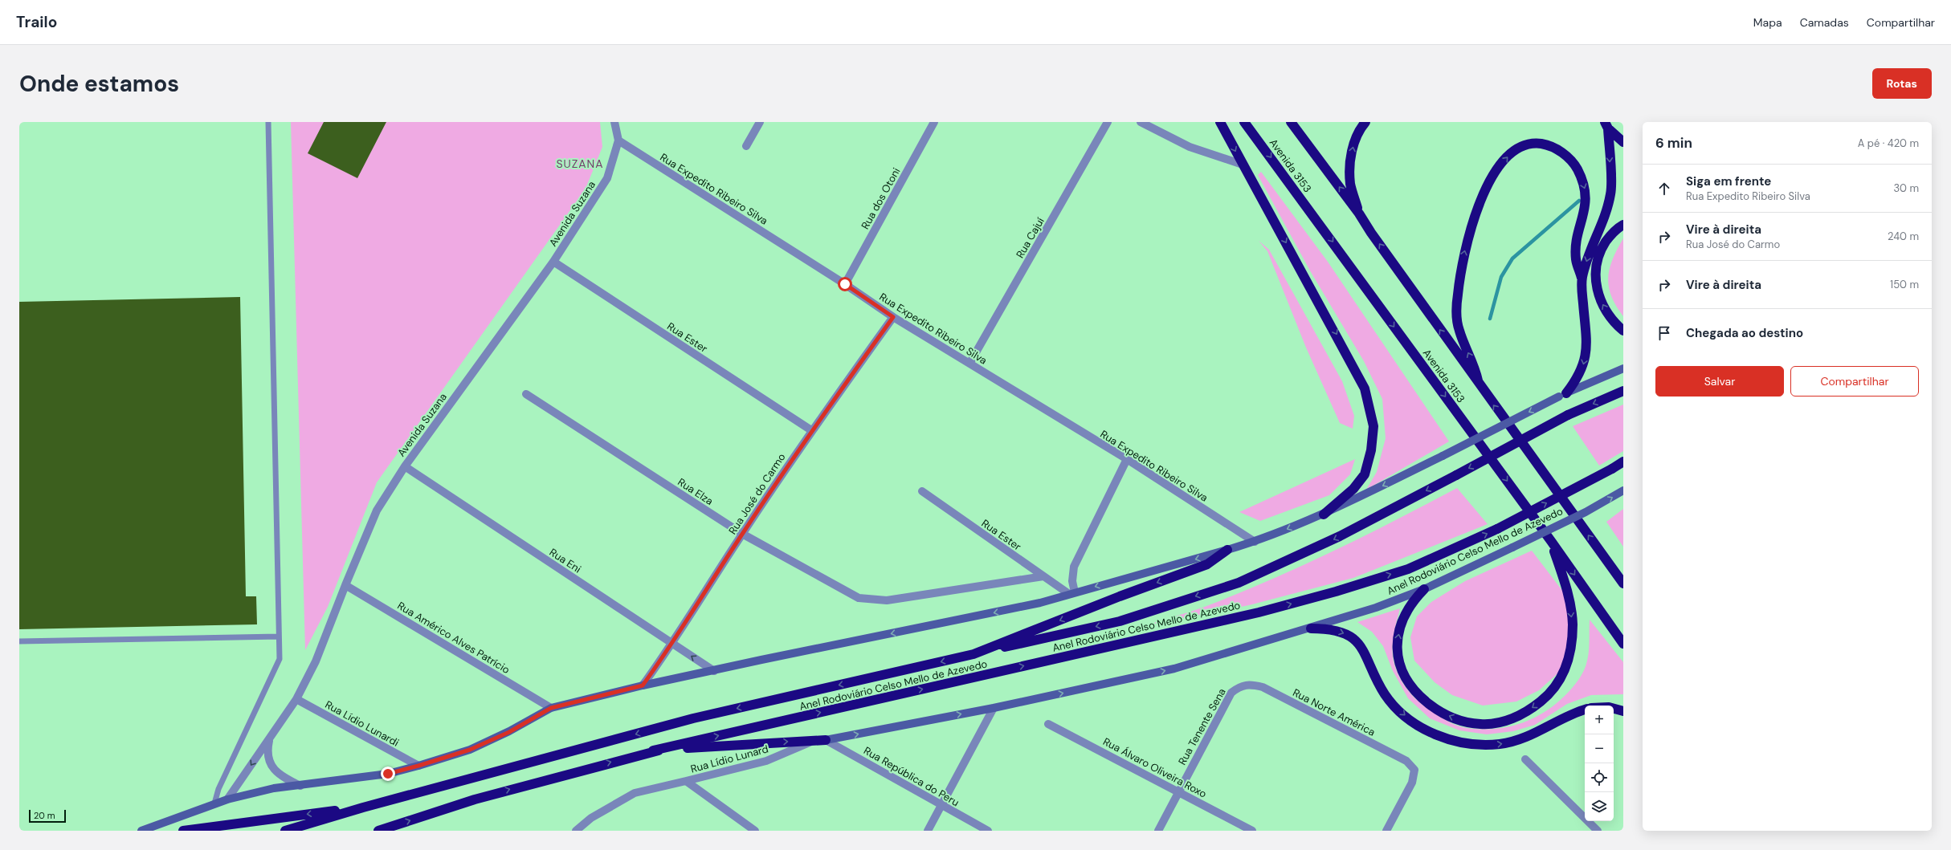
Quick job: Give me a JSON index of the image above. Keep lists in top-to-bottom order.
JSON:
{
  "streets": {
    "highway": ["Avenida 3153", "Anel Rodoviário Celso Mello de Azevedo"],
    "street": [
      "Rua Expedito Ribeiro Silva",
      "Rua dos Otoni",
      "Avenida Suzana",
      "Rua Cajuí",
      "Rua Ester",
      "Rua Elza",
      "Rua José do Carmo",
      "Rua Eni",
      "Rua Américo Alves Patrício",
      "Rua Norte América",
      "Rua Lídio Lunardi",
      "Rua Tenente Sena",
      "Rua Lídio Lunard",
      "Rua Álvaro Oliveira Roxo",
      "Rua República do Peru"
    ]
  },
  "crossings": [
    ["Rua Expedito Ribeiro Silva", "Rua dos Otoni"],
    ["Rua Expedito Ribeiro Silva", "Avenida Suzana"],
    ["Rua Expedito Ribeiro Silva", "Rua Cajuí"],
    ["Rua Expedito Ribeiro Silva", "Rua José do Carmo"],
    ["Avenida Suzana", "Rua Ester"],
    ["Avenida Suzana", "Rua Eni"],
    ["Avenida Suzana", "Rua Américo Alves Patrício"],
    ["Avenida Suzana", "Rua Lídio Lunardi"],
    ["Rua Ester", "Rua Elza"],
    ["Rua Ester", "Rua José do Carmo"],
    ["Rua Elza", "Rua José do Carmo"],
    ["Rua José do Carmo", "Rua Eni"],
    ["Anel Rodoviário Celso Mello de Azevedo", "Rua República do Peru"],
    ["Rua Norte América", "Rua Tenente Sena"],
    ["Rua Tenente Sena", "Rua Álvaro Oliveira Roxo"]
  ],
  "districts": ["SUZANA"],
  "scale_bar": "20 m",
  "page": {
    "header": "Trailo",
    "nav": ["Mapa", "Camadas", "Compartilhar"],
    "buttons": [
      "Rotas",
      ["Salvar", "Compartilhar"]
    ],
    "title": "Onde estamos",
    "heading": ["6 min", "A pé · 420 m"],
    "list": [
      ["Siga em frente", "Rua Expedito Ribeiro Silva", "30 m"],
      ["Vire à direita", "Rua José do Carmo", "240 m"],
      ["Vire à direita", "150 m"],
      "Chegada ao destino"
    ],
    "map_buttons": ["+", "−"],
    "scale": "20 m"
  }
}
